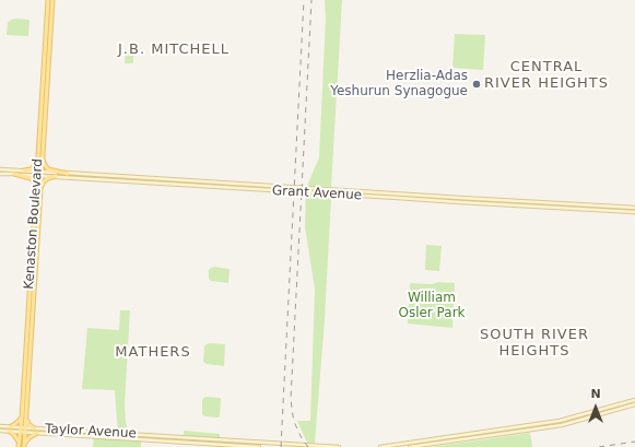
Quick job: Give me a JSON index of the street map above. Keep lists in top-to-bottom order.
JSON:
{
  "streets": {
    "main road": ["Grant Avenue", "Kenaston Boulevard", "Taylor Avenue"]
  },
  "crossings": [
    ["Grant Avenue", "Kenaston Boulevard"],
    ["Kenaston Boulevard", "Taylor Avenue"]
  ],
  "districts": [
    "J.B. MITCHELL",
    "CENTRAL RIVER HEIGHTS",
    "SOUTH RIVER HEIGHTS",
    "MATHERS"
  ],
  "parks": ["William Osler Park"],
  "places": ["Herzlia-Adas Yeshurun Synagogue"],
  "north": "top"
}
